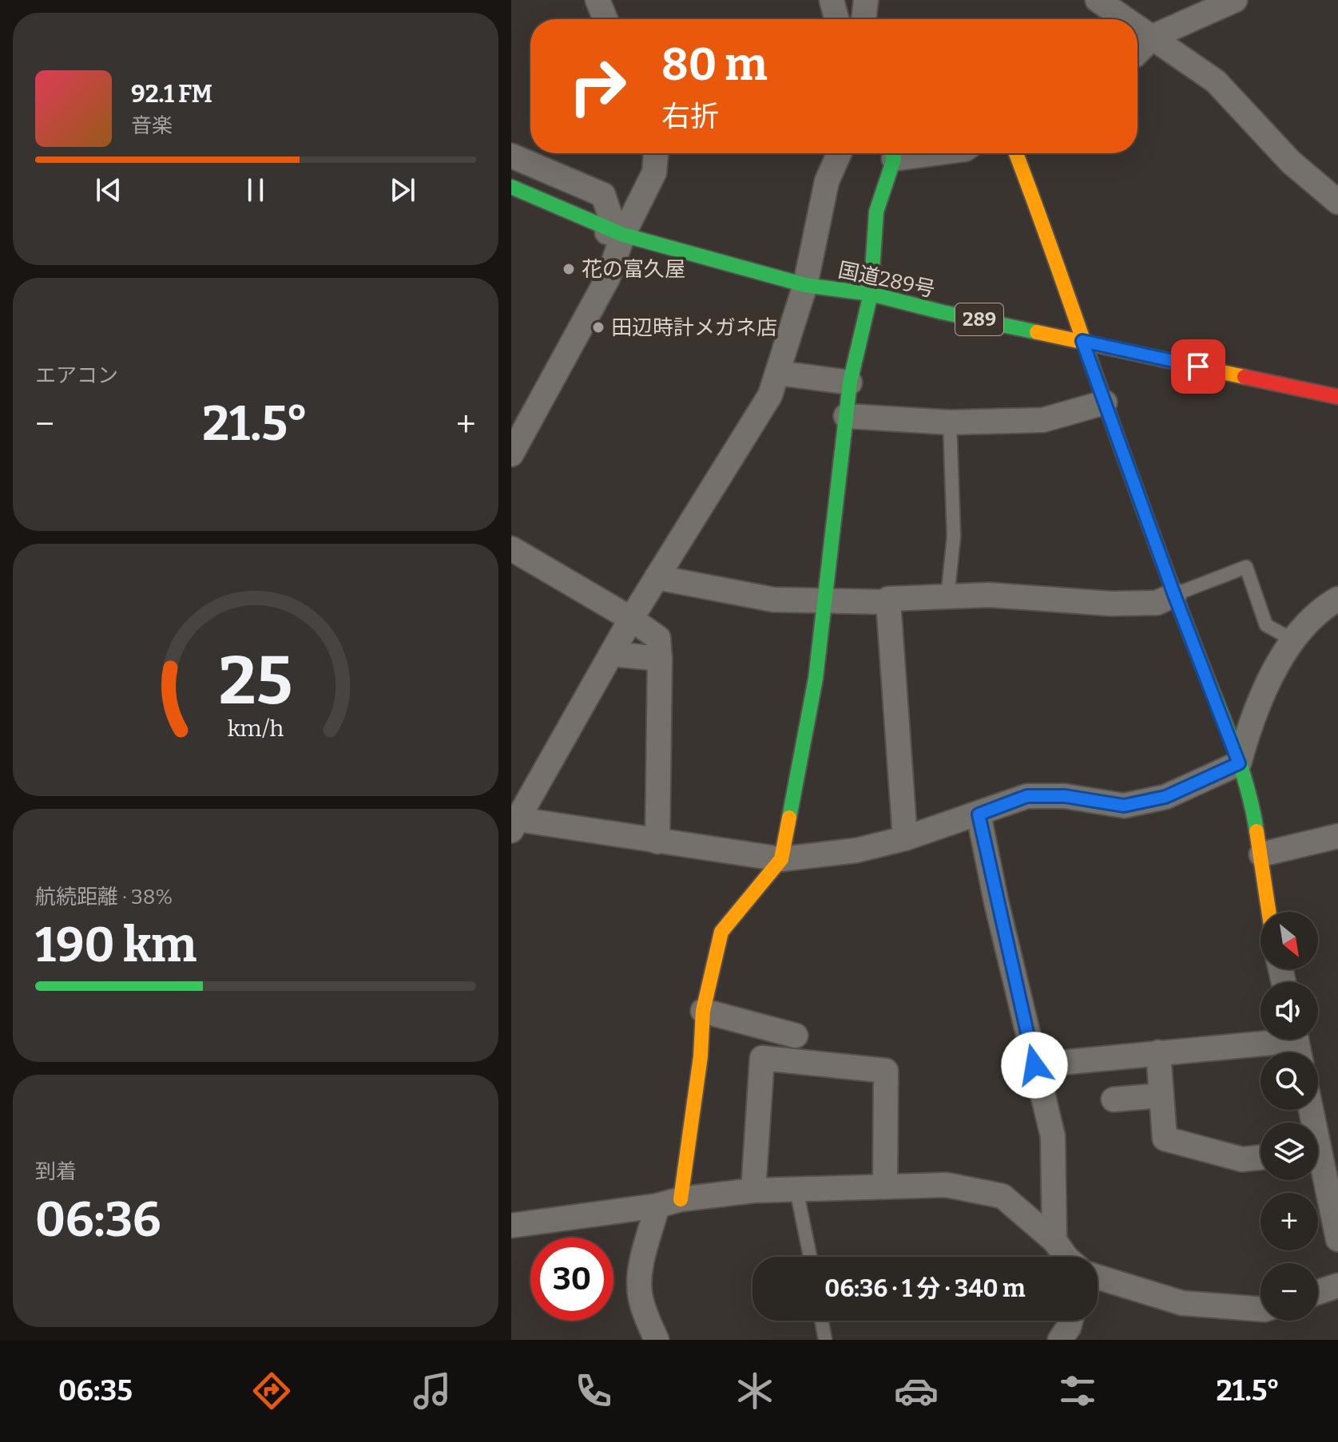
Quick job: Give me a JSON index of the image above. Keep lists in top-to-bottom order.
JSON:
{
  "streets": {
    "main road": ["国道289号", "289"]
  },
  "places": ["花の富久屋", "田辺時計メガネ店"],
  "north": "bottom right",
  "page": {
    "turn": ["80 m", "右折"],
    "song": ["92.1 FM", "音楽"],
    "tile": [
      "エアコン",
      ["航続距離 · 38%", "190 km"],
      ["到着", "06:36"]
    ],
    "heat": ["−", "21.5°", "+"],
    "map_buttons": ["+", "−"],
    "limit": "30",
    "trip": "06:36 · 1 分 · 340 m",
    "tabs": ["06:35", "21.5°"],
    "gauge": ["25", "km/h"]
  }
}
